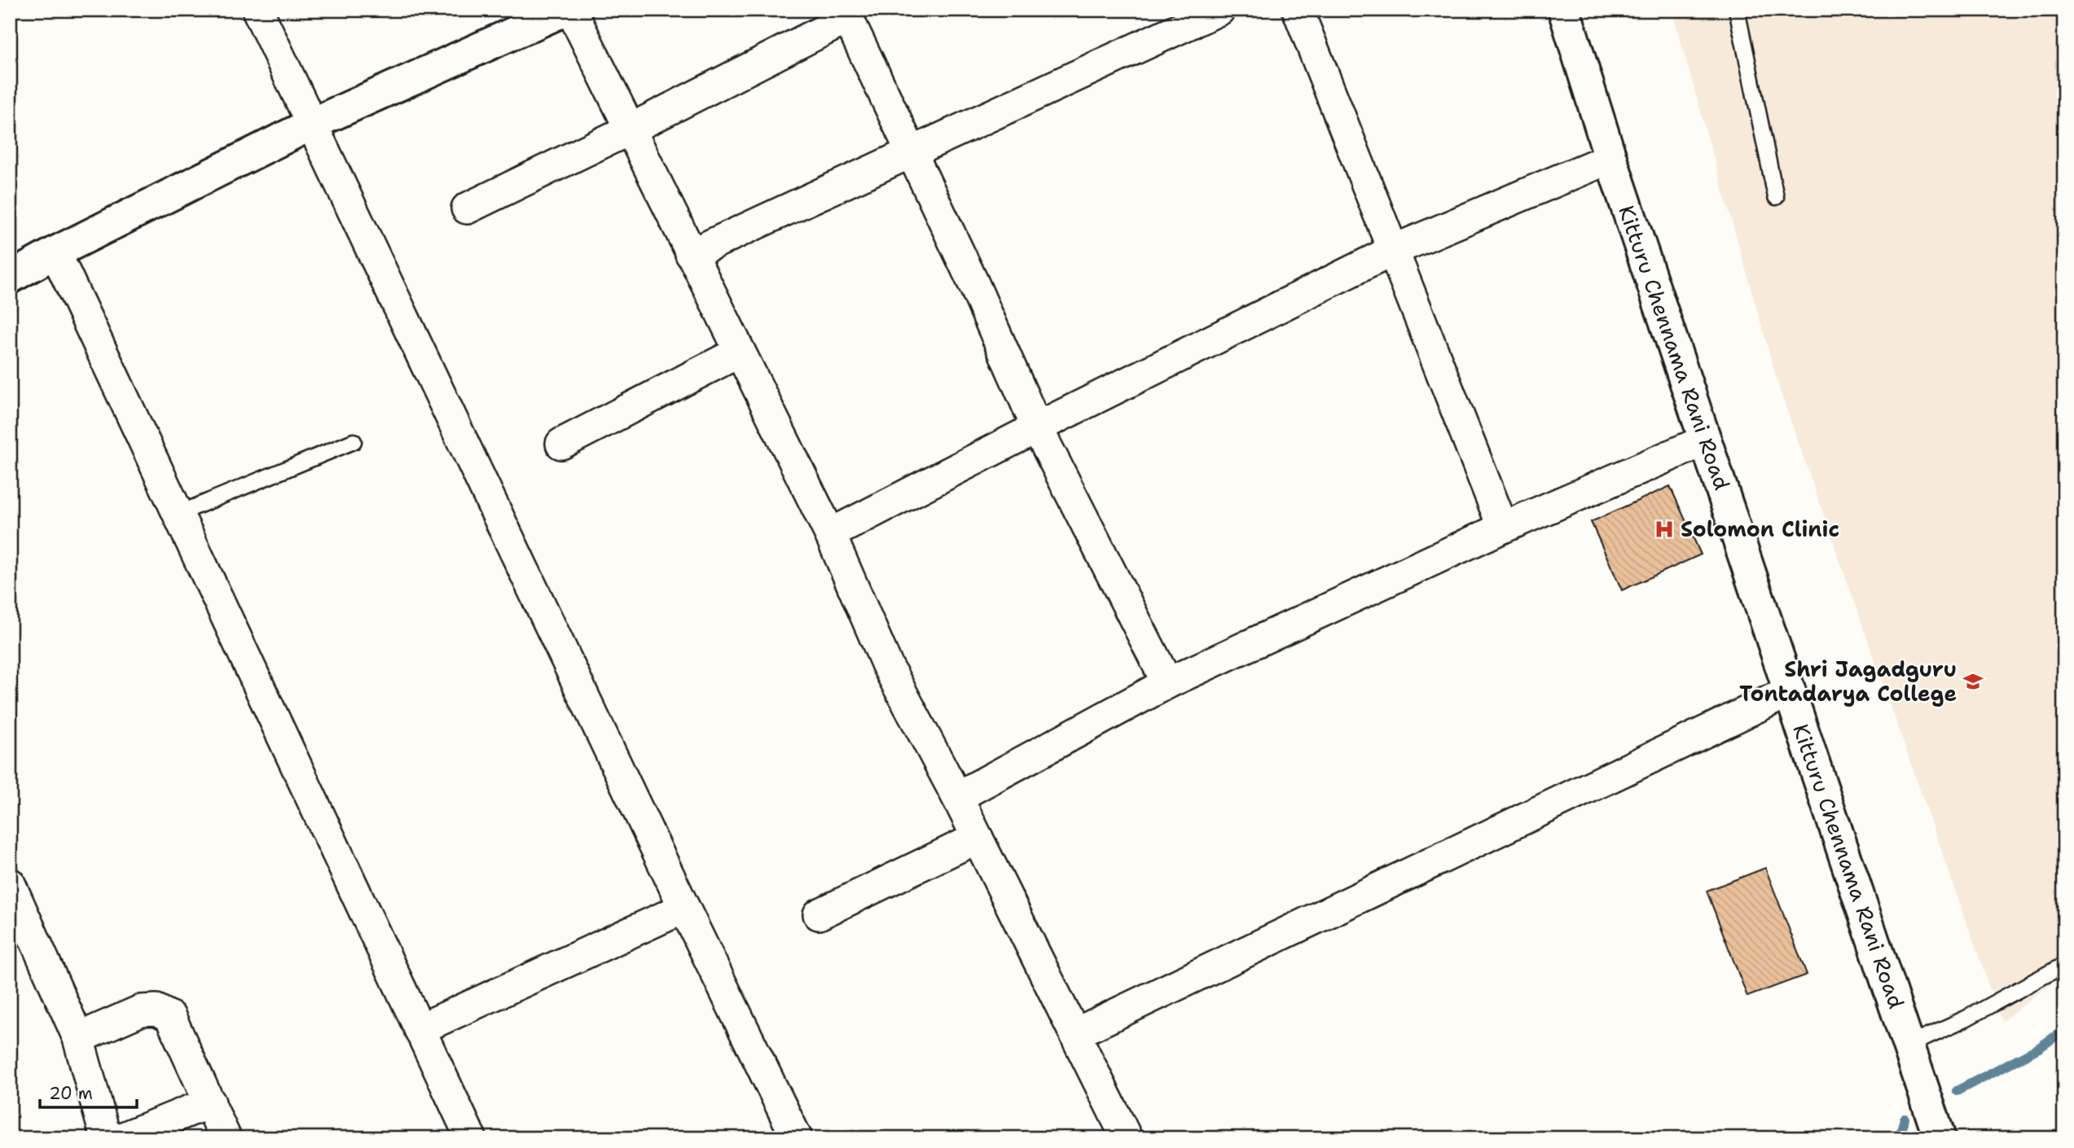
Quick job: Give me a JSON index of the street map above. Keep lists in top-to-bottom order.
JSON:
{
  "streets": {
    "street": ["Kitturu Chennama Rani Road"]
  },
  "places": {
    "hospital": ["Solomon Clinic"],
    "school or university": ["Shri Jagadguru Tontadarya College"]
  },
  "scale_bar": "20 m"
}
